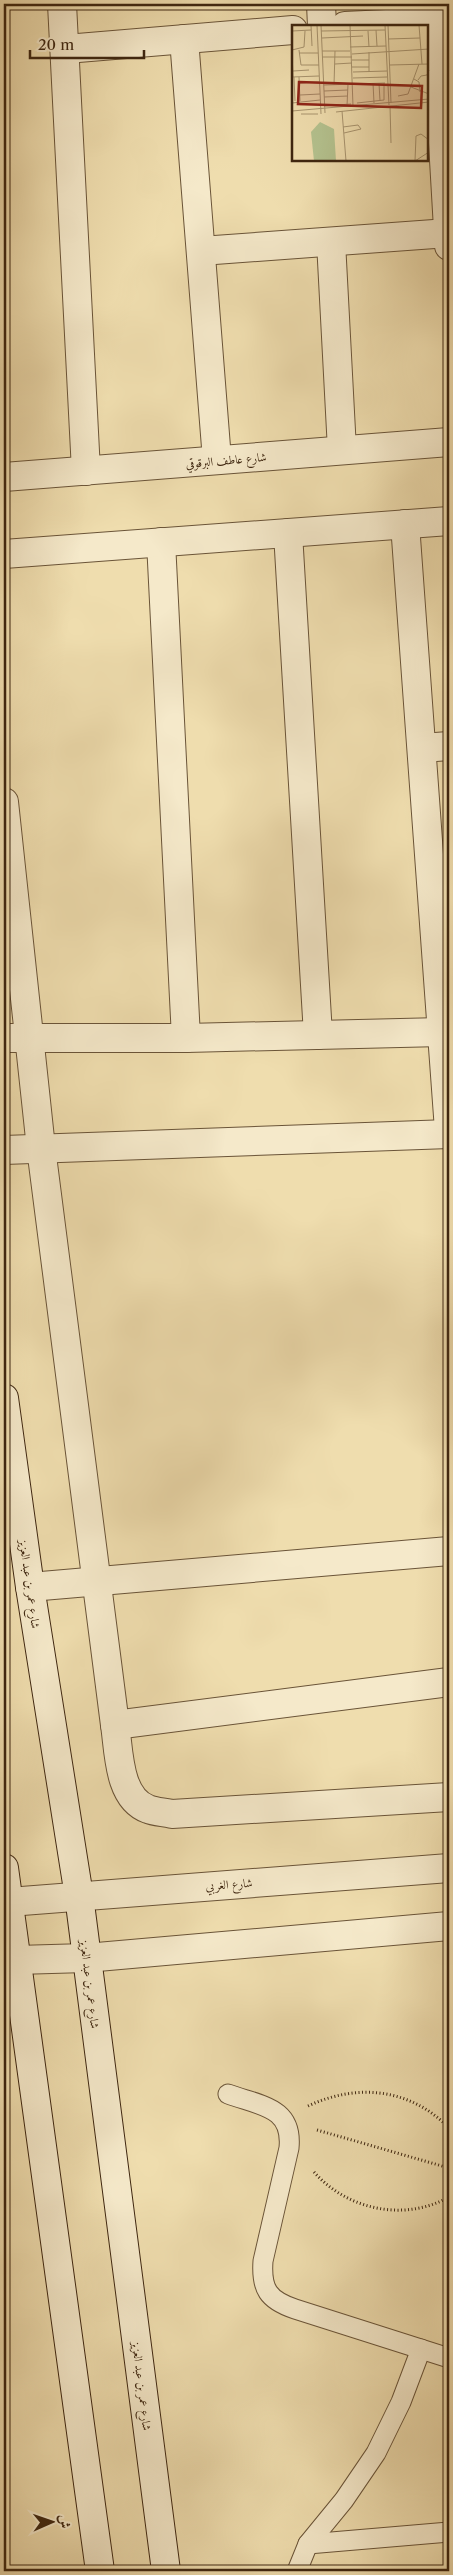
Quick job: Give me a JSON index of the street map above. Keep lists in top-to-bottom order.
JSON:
{
  "streets": {
    "street": ["شارع عاطف البرقوقي", "شارع عمر بن عبد العزيز", "شارع الغربي"]
  },
  "crossings": [
    ["شارع عمر بن عبد العزيز", "شارع الغربي"]
  ],
  "scale_bar": "20 m",
  "north": "right"
}
